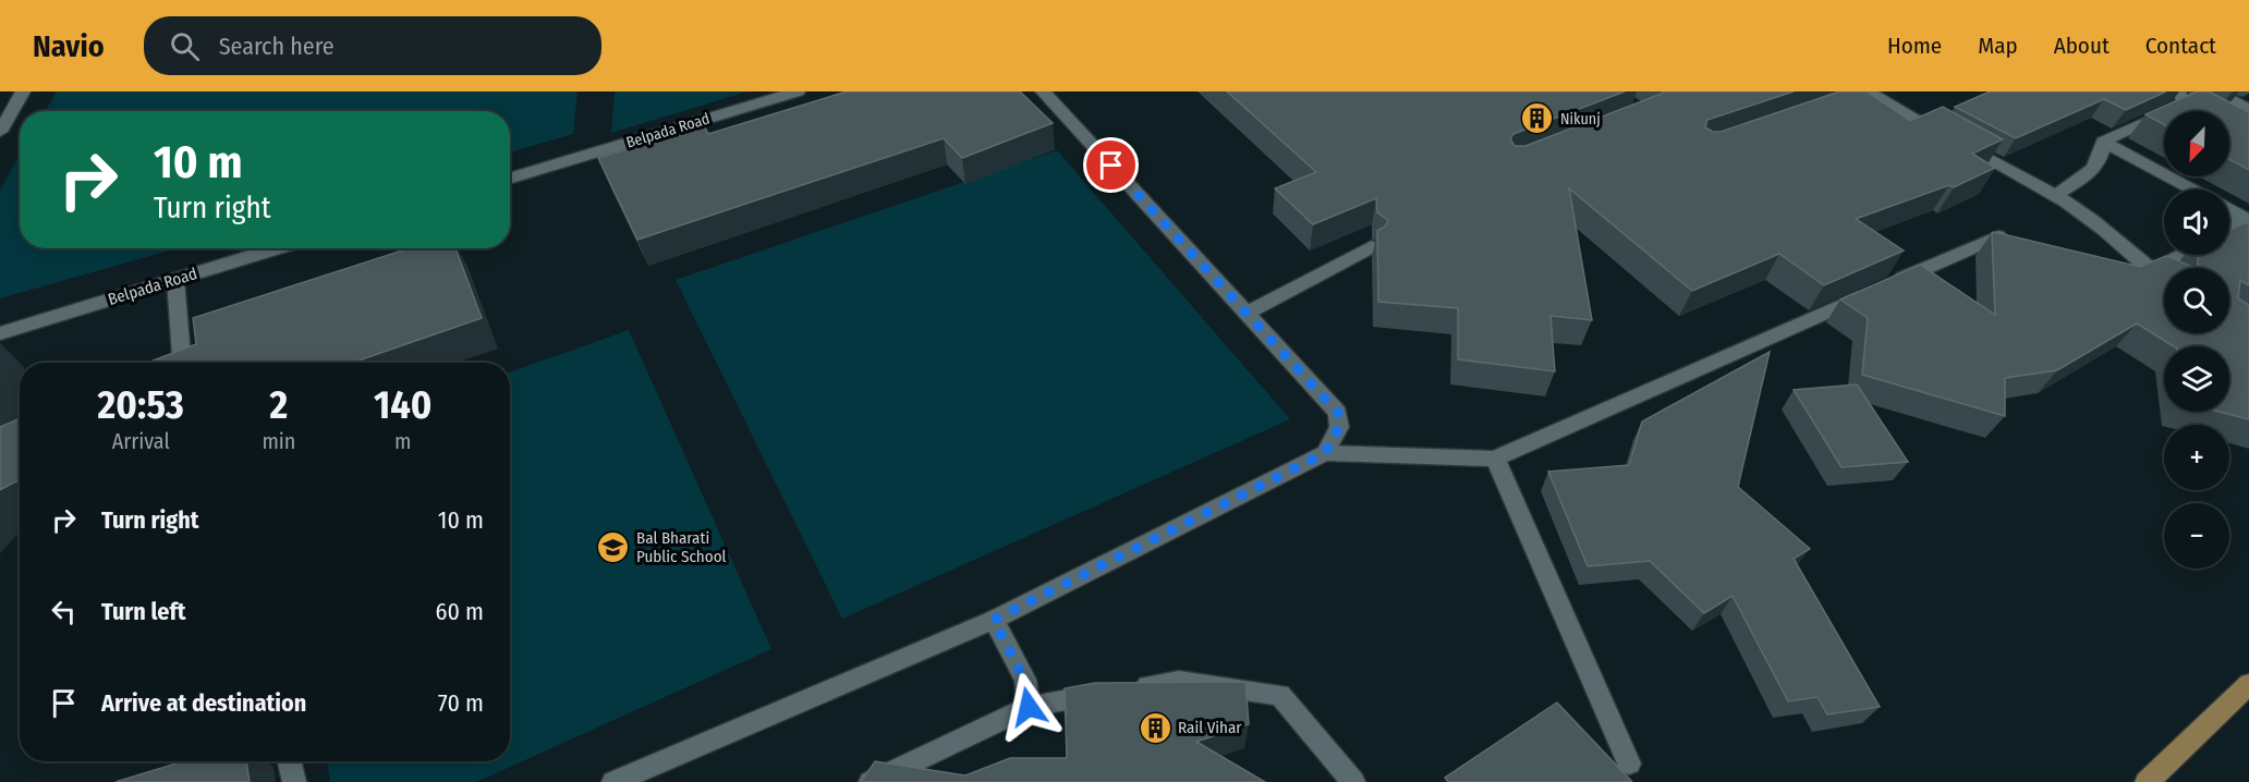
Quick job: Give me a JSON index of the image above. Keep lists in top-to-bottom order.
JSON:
{
  "streets": {
    "street": ["Belpada Road"]
  },
  "places": {
    "building": ["Nikunj", "Rail Vihar"],
    "school or university": ["Bal Bharati Public School"]
  },
  "north": "bottom left",
  "page": {
    "header": "Navio",
    "search": "Search here",
    "nav": [
      "Home",
      "Map",
      "About",
      "Contact"
    ],
    "map_buttons": ["+", "−"],
    "turn": ["10 m", "Turn right"],
    "eta": [
      "20:53",
      "Arrival",
      "2",
      "min",
      "140",
      "m"
    ],
    "list": [
      {
        "name": "Turn right",
        "value": "10 m"
      },
      {
        "name": "Turn left",
        "value": "60 m"
      },
      {
        "name": "Arrive at destination",
        "value": "70 m"
      }
    ]
  }
}
